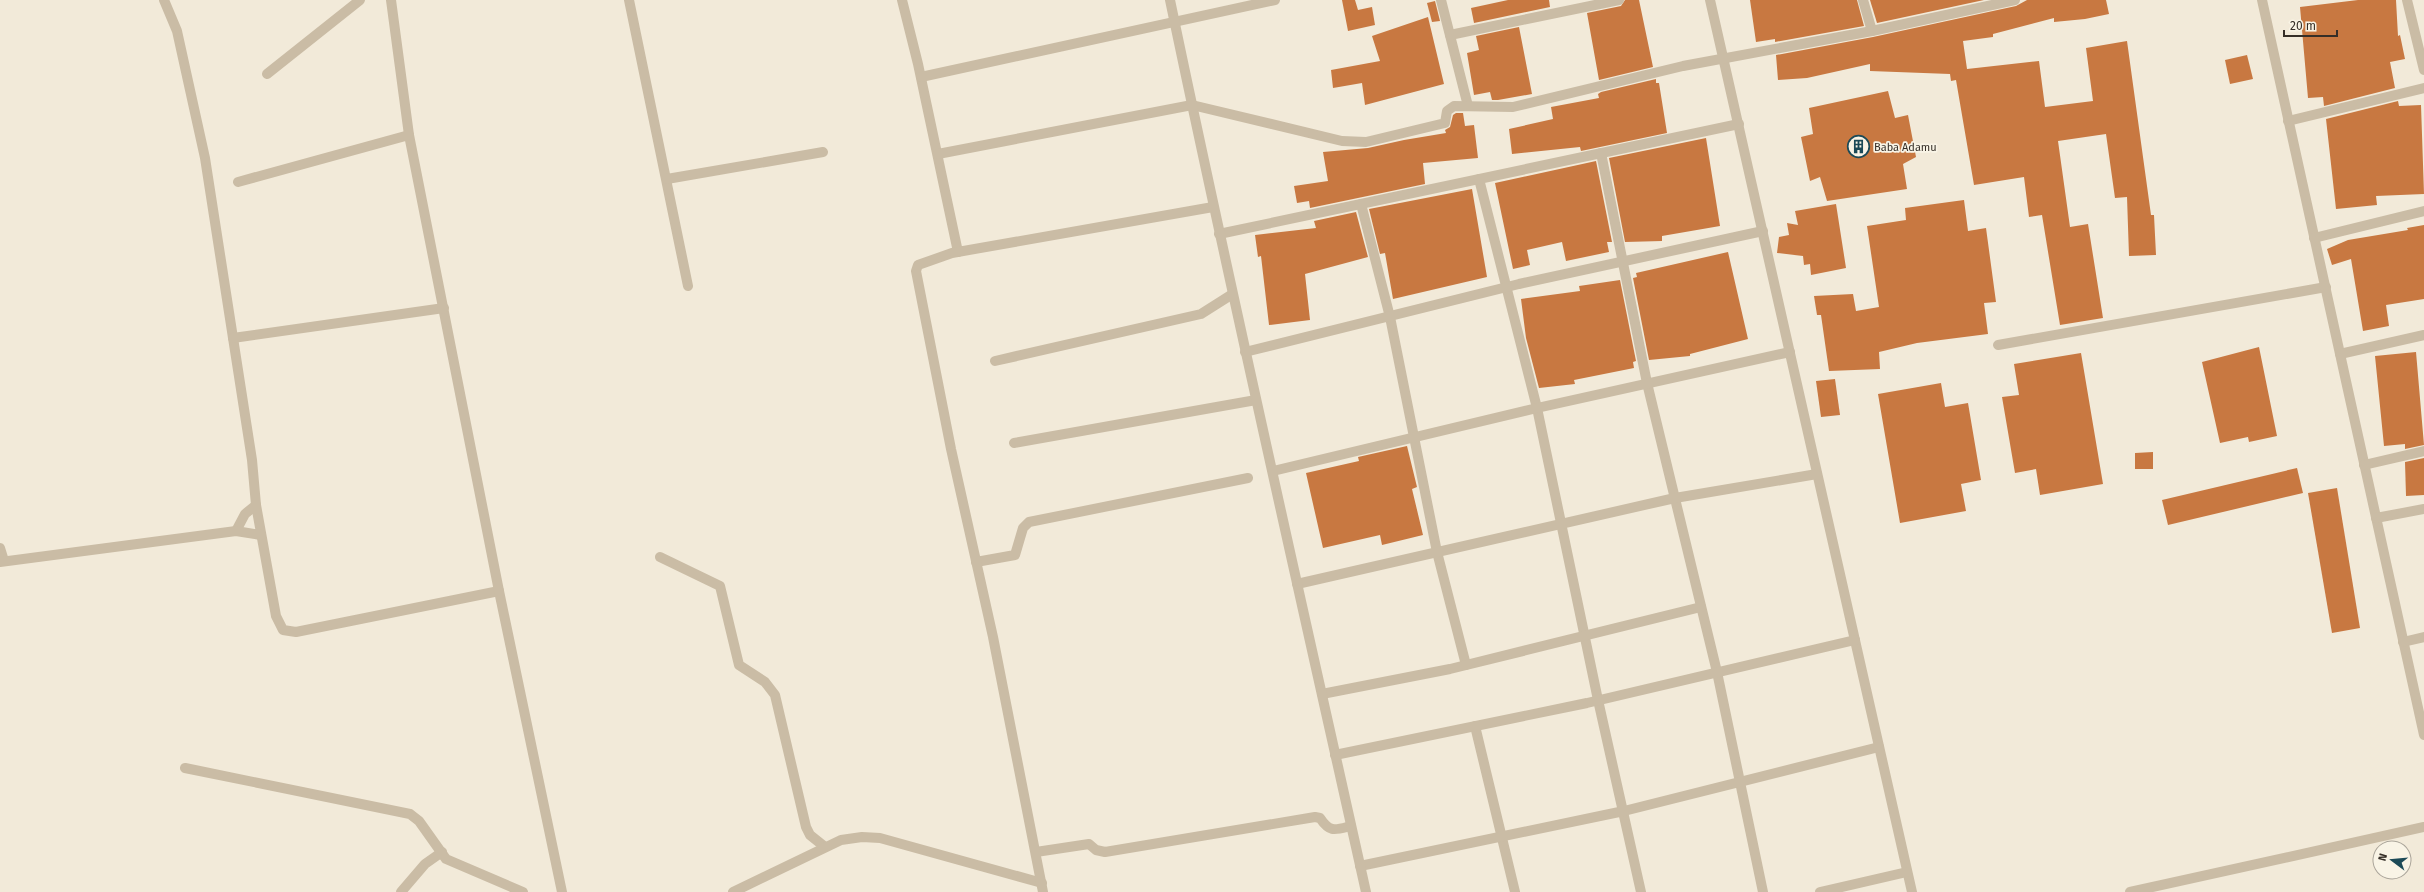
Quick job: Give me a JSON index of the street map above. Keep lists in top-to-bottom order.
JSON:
{
  "places": {
    "building": ["Baba Adamu"]
  },
  "scale_bar": "20 m",
  "north": "left"
}
